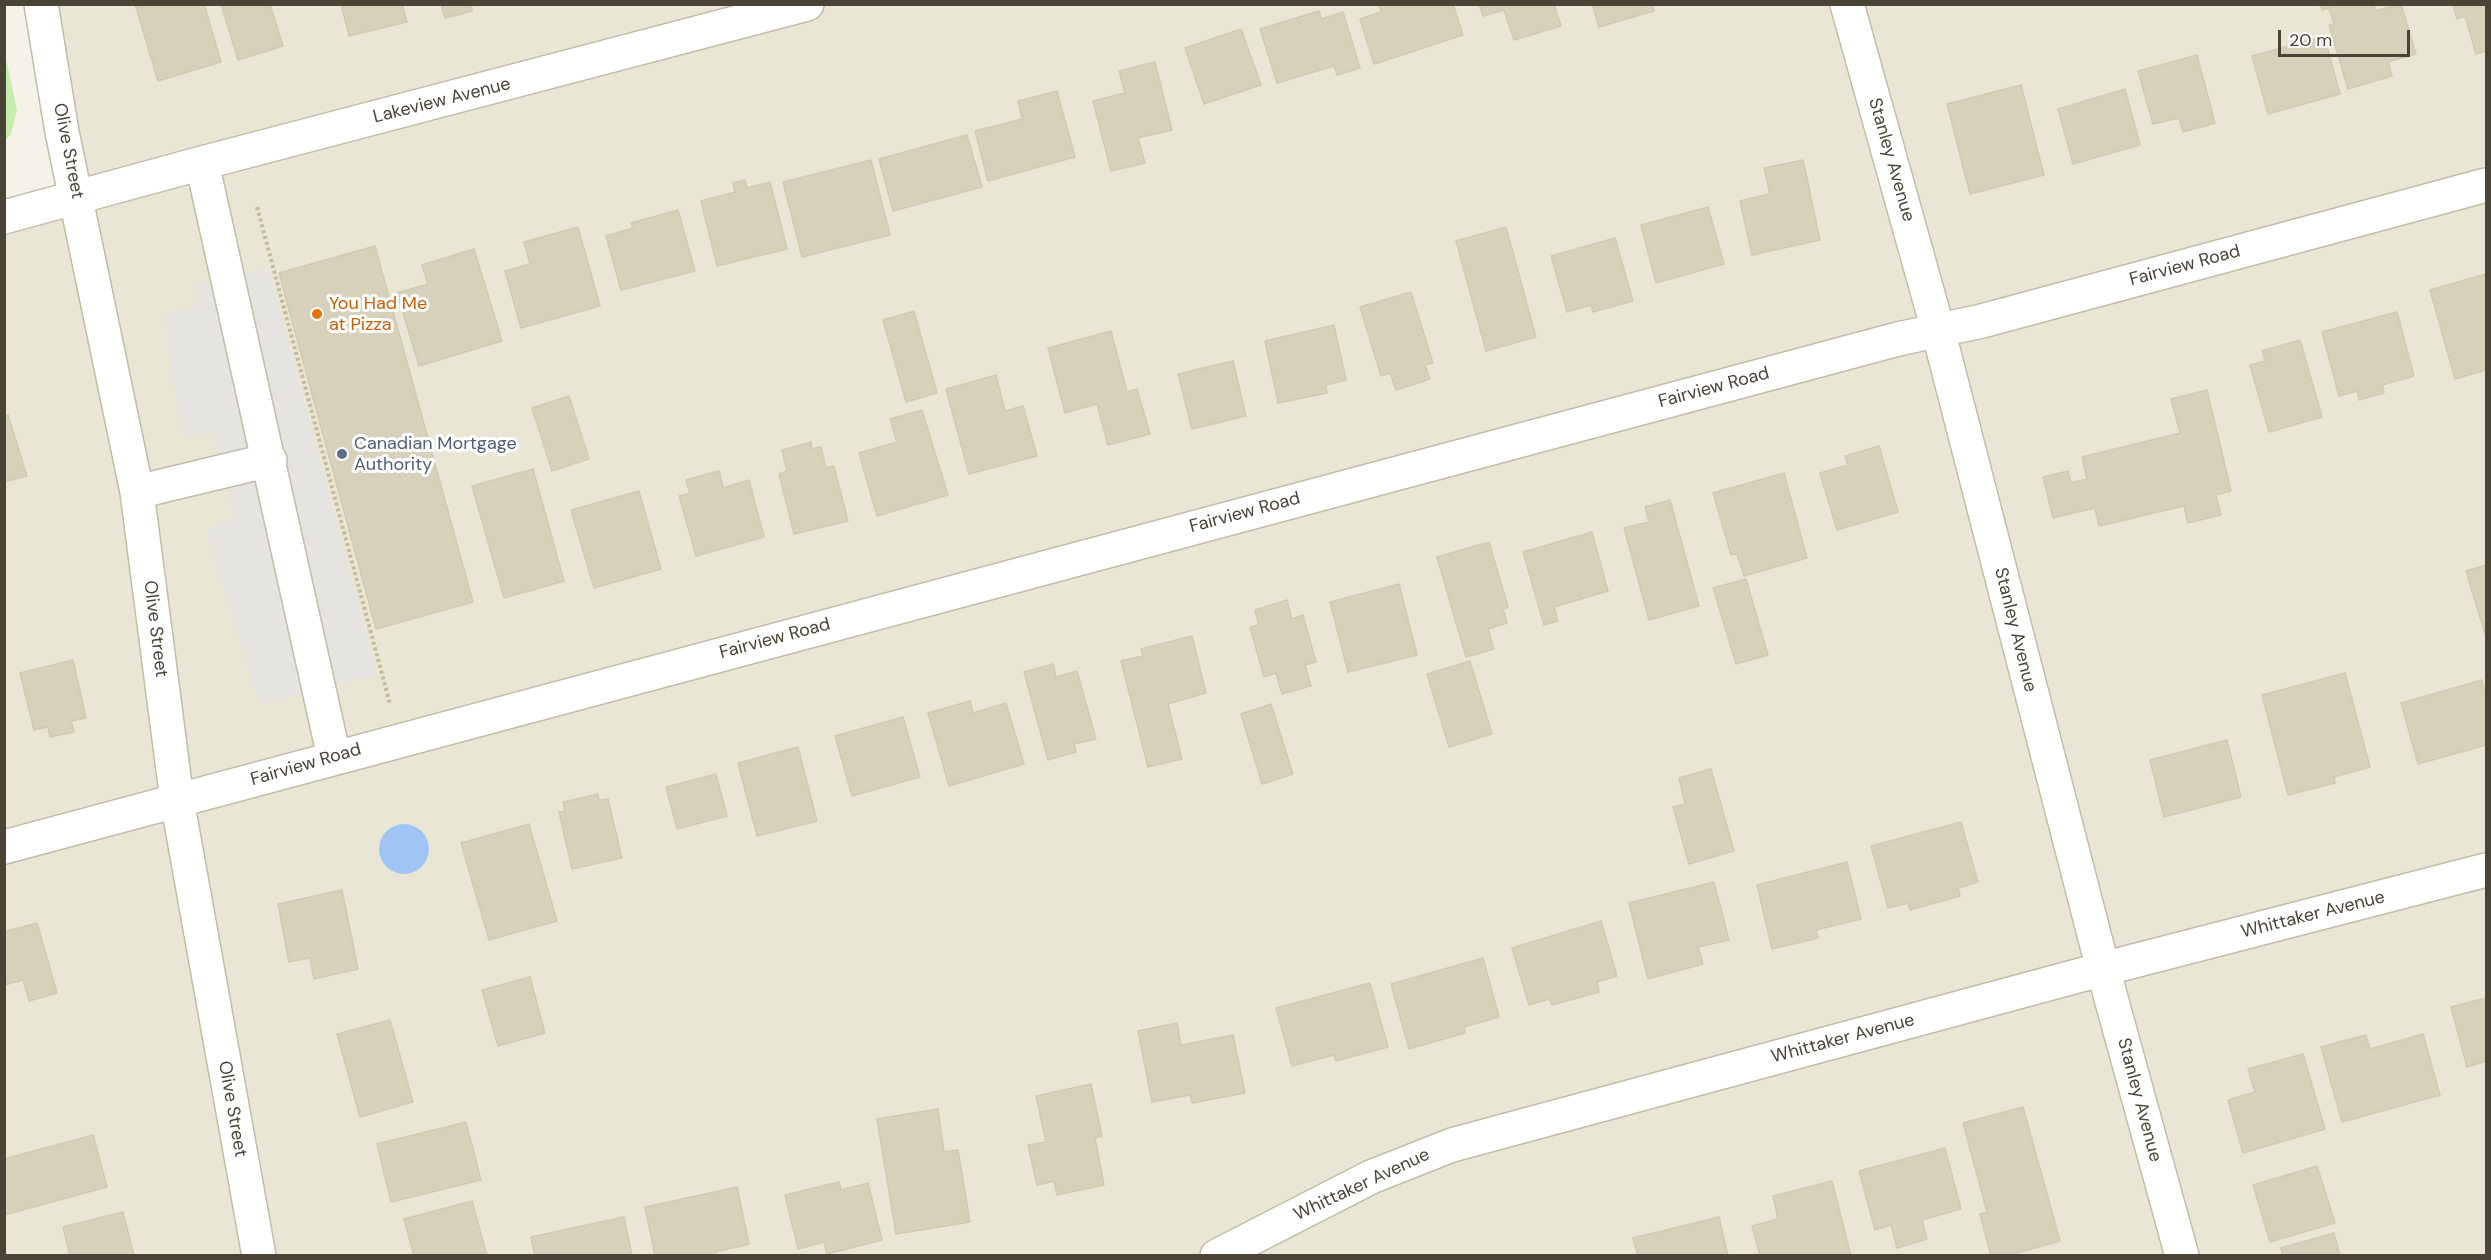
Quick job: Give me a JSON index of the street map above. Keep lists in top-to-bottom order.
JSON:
{
  "streets": {
    "street": [
      "Lakeview Avenue",
      "Olive Street",
      "Stanley Avenue",
      "Fairview Road",
      "Whittaker Avenue"
    ]
  },
  "crossings": [
    ["Lakeview Avenue", "Olive Street"],
    ["Olive Street", "Fairview Road"],
    ["Stanley Avenue", "Fairview Road"],
    ["Stanley Avenue", "Whittaker Avenue"]
  ],
  "places": ["You Had Me at Pizza", "Canadian Mortgage Authority"],
  "scale_bar": "20 m"
}
